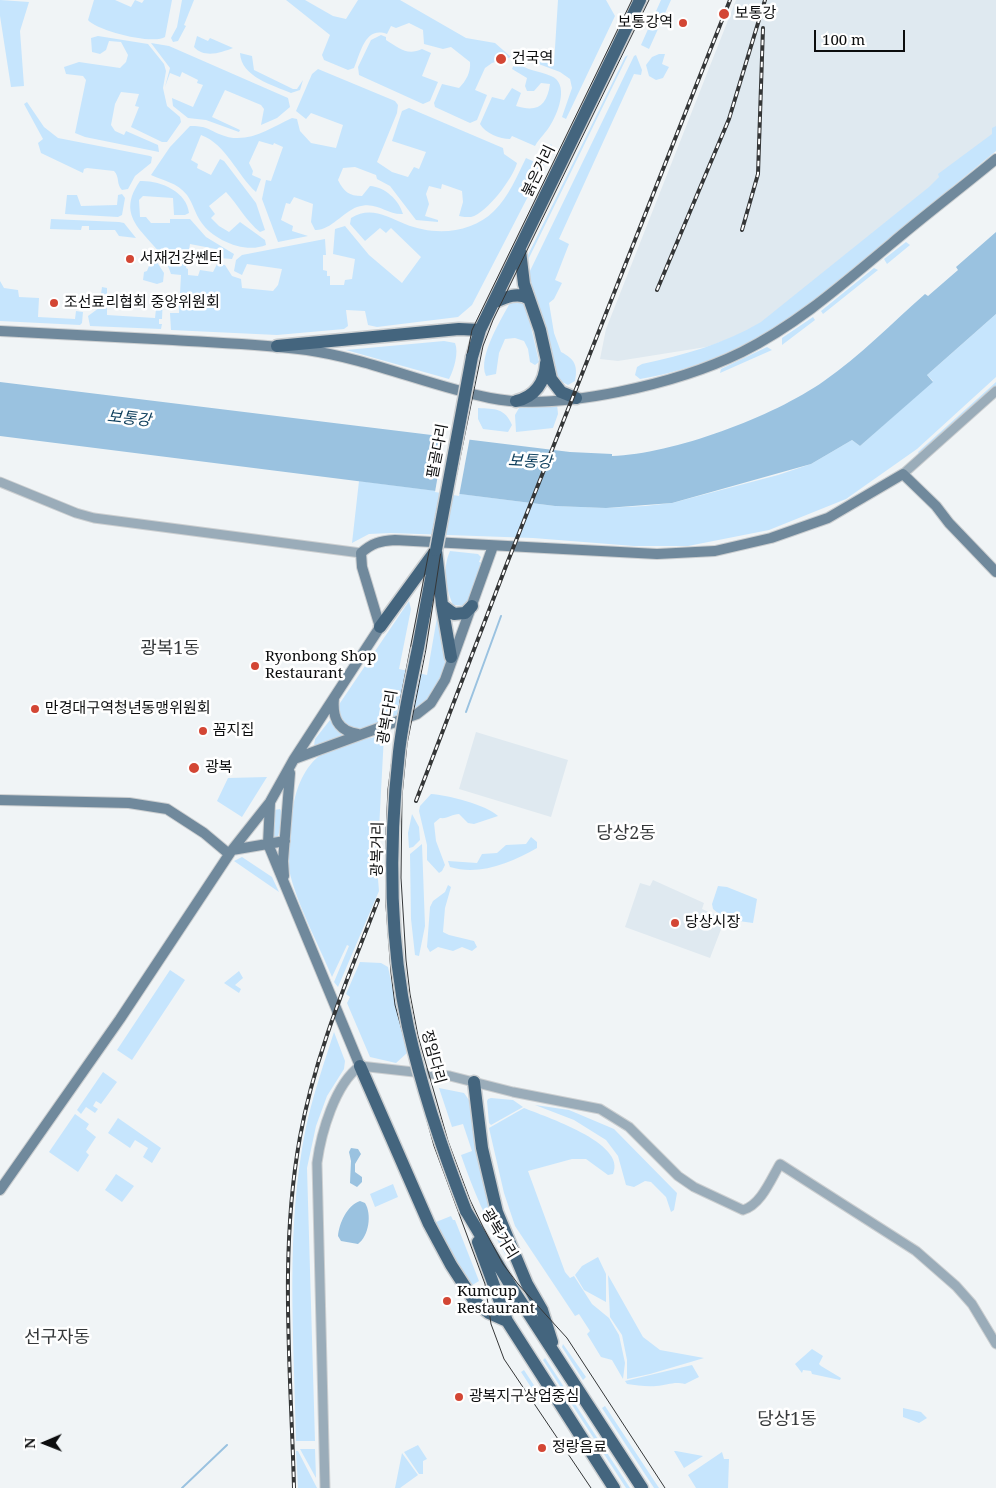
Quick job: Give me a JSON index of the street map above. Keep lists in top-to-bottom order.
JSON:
{
  "streets": {
    "highway": [
      "붉은거리",
      "팔골다리",
      "광복다리",
      "광복거리",
      "정임다리"
    ]
  },
  "crossings": [
    ["붉은거리", "팔골다리"],
    ["팔골다리", "광복다리"],
    ["광복다리", "광복거리"],
    ["광복거리", "정임다리"]
  ],
  "districts": [
    "광복1동",
    "당상2동",
    "선구자동",
    "당상1동"
  ],
  "water": ["보통강"],
  "places": [
    "보통강",
    "보통강역",
    "건국역",
    "서재건강쎈터",
    "조선료리협회 중앙위원회",
    "Ryonbong Shop Restaurant",
    "만경대구역청년동맹위원회",
    "꼼지집",
    "광복",
    "당상시장",
    "Kumcup Restaurant",
    "광복지구상업중심",
    "정랑음료"
  ],
  "scale_bar": "100 m",
  "north": "left"
}
